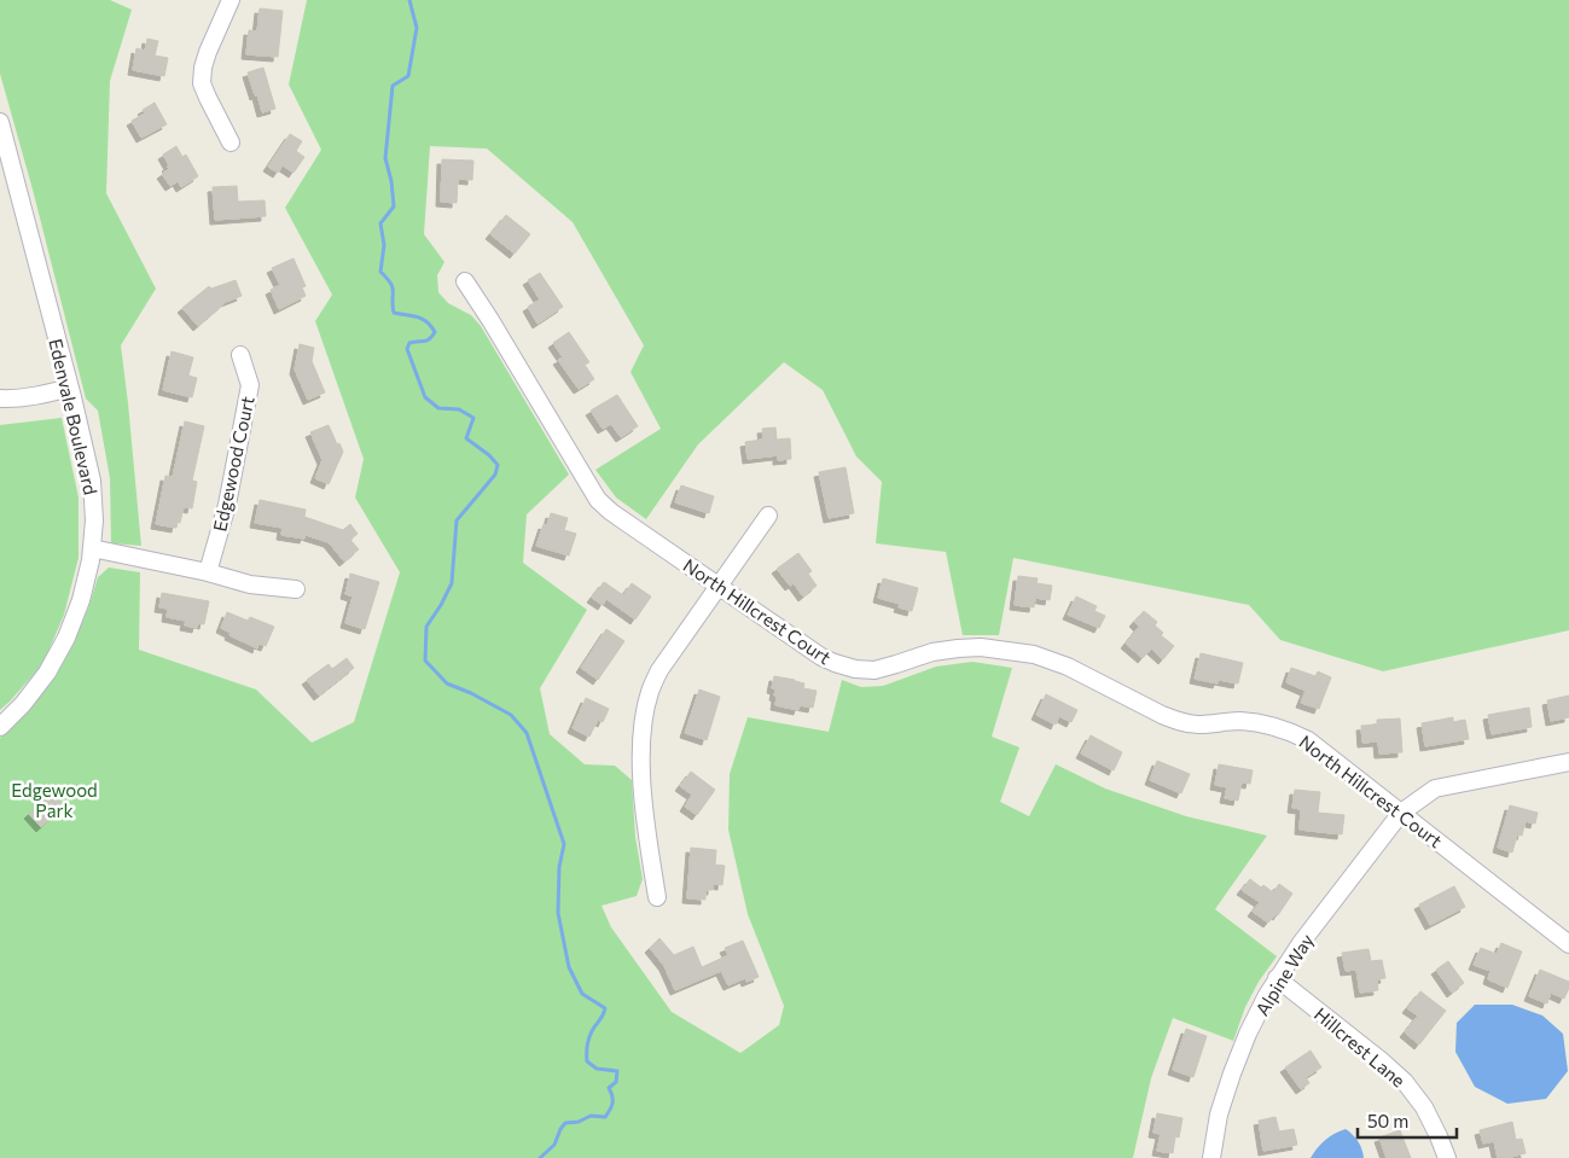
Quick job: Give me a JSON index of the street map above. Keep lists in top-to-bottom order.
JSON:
{
  "streets": {
    "street": [
      "Edenvale Boulevard",
      "Edgewood Court",
      "North Hillcrest Court",
      "Alpine Way",
      "Hillcrest Lane"
    ]
  },
  "crossings": [
    ["North Hillcrest Court", "Alpine Way"],
    ["Alpine Way", "Hillcrest Lane"]
  ],
  "parks": ["Edgewood Park"],
  "scale_bar": "50 m"
}
